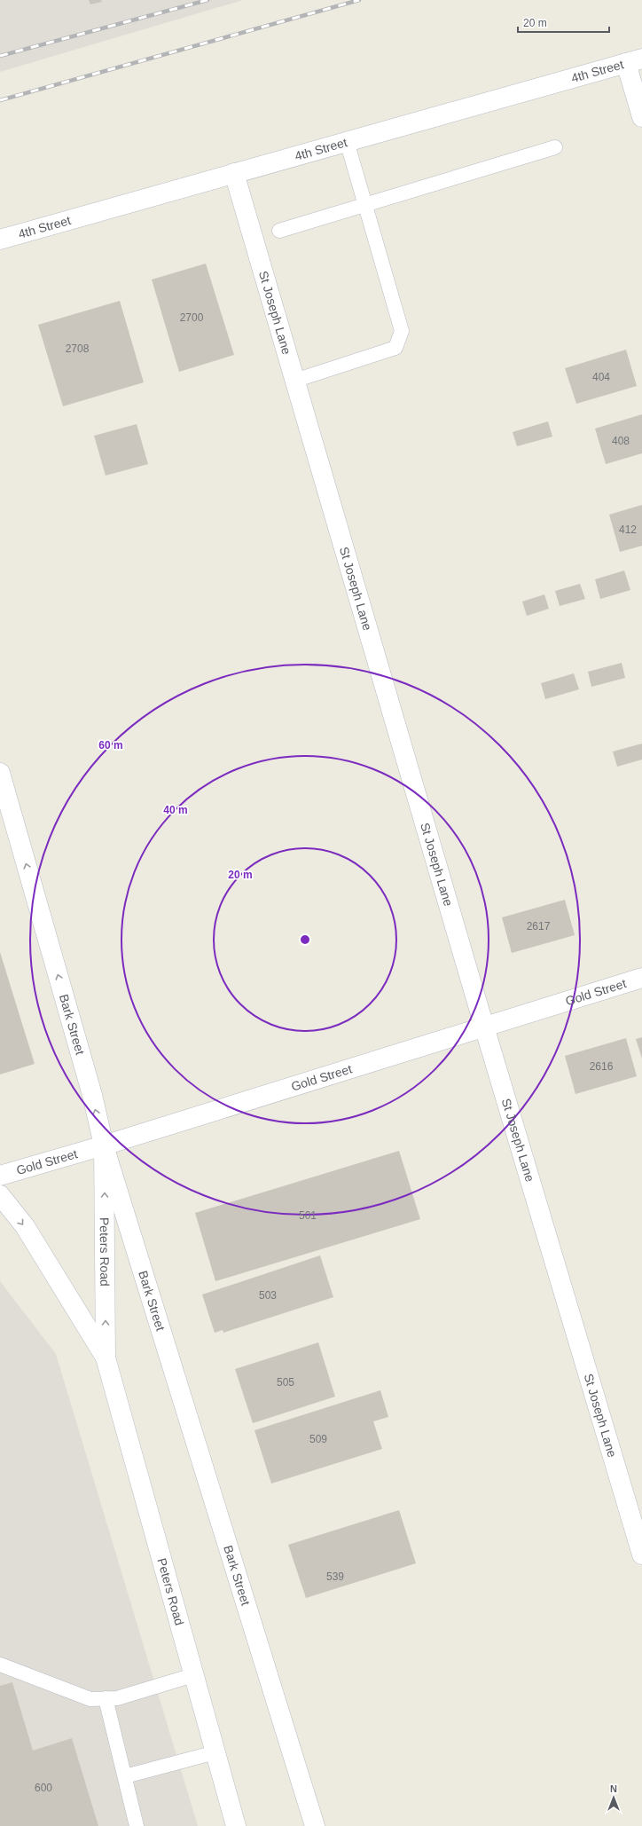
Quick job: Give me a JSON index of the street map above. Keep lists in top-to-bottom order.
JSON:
{
  "streets": {
    "street": [
      "4th Street",
      "St Joseph Lane",
      "Gold Street",
      "Bark Street",
      "Peters Road"
    ]
  },
  "crossings": [
    ["4th Street", "St Joseph Lane"],
    ["St Joseph Lane", "Gold Street"],
    ["Gold Street", "Bark Street"],
    ["Gold Street", "Peters Road"],
    ["Bark Street", "Peters Road"]
  ],
  "one_way": ["Bark Street"],
  "house_numbers": [
    "2700",
    "2708",
    "404",
    "408",
    "412",
    "2617",
    "2616",
    "501",
    "503",
    "505",
    "509",
    "539",
    "600"
  ],
  "scale_bar": "20 m",
  "north": "top",
  "rings": ["60 m", "40 m", "20 m"]
}
